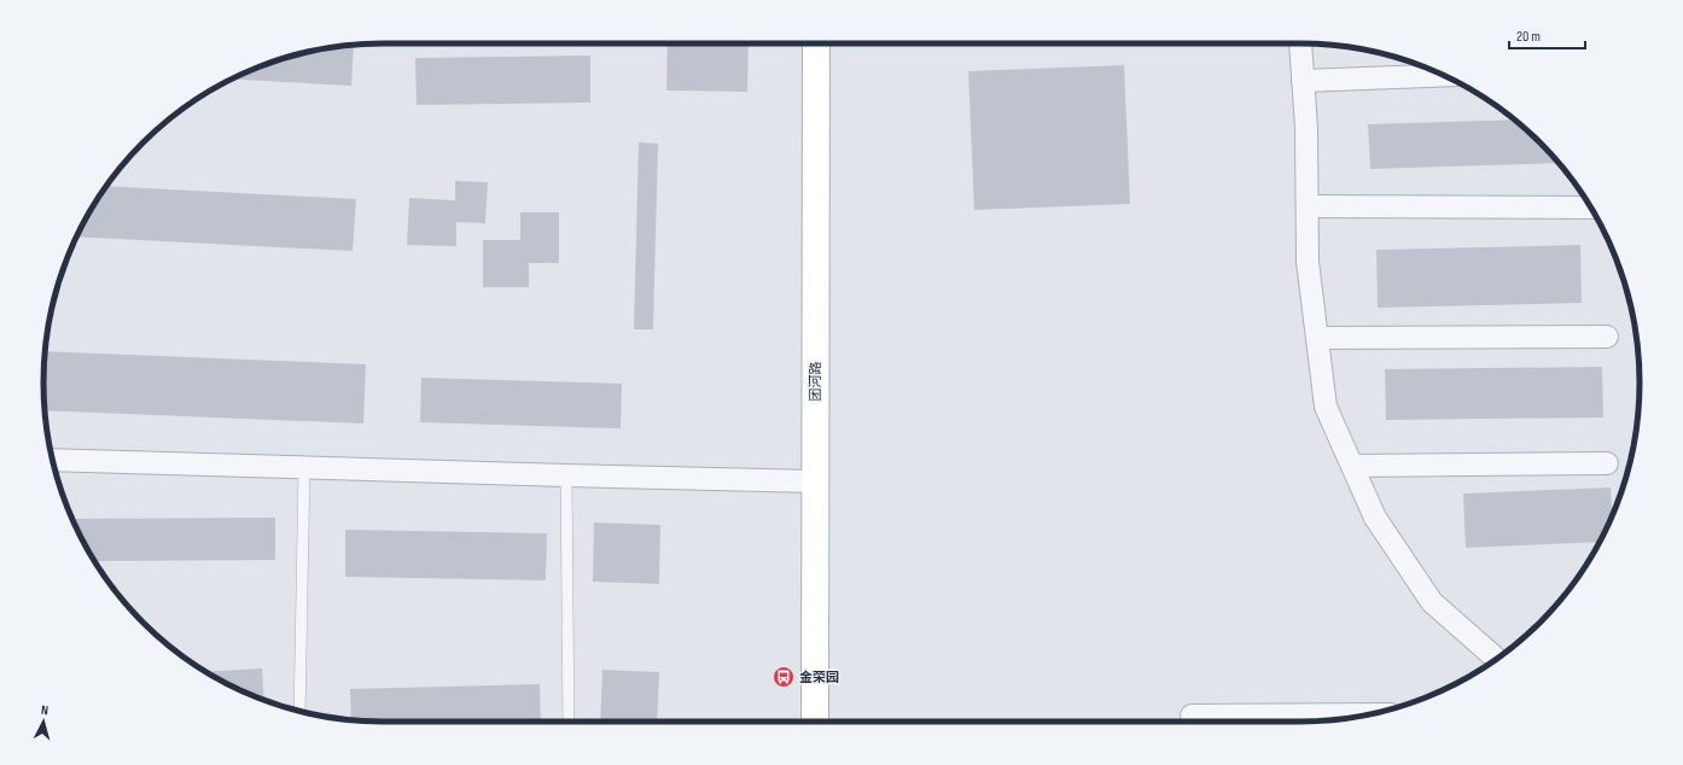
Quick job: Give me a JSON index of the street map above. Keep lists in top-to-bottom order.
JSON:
{
  "streets": {
    "street": ["团河路"]
  },
  "places": {
    "bus stop": ["金荣园"]
  },
  "scale_bar": "20 m",
  "north": "top"
}
